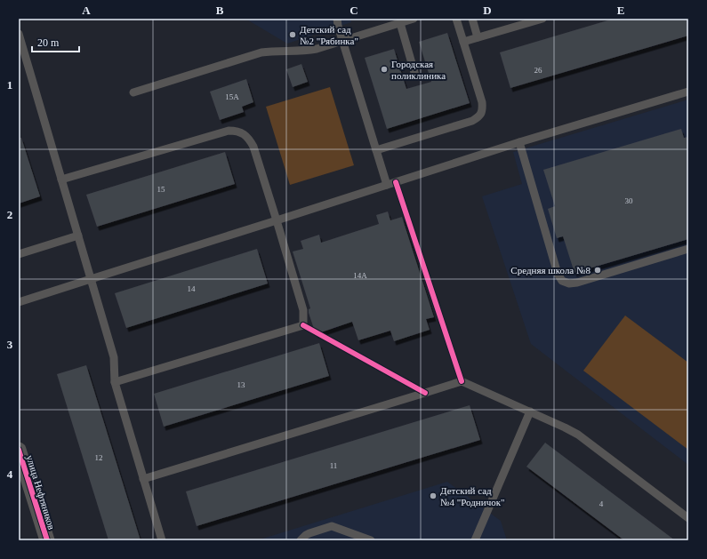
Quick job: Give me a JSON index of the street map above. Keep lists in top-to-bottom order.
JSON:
{
  "streets": {
    "street": ["улица Нефтяников"]
  },
  "places": [
    "Детский сад №2 \"Рябинка\"",
    "Городская поликлиника",
    "Средняя школа №8",
    "Детский сад №4 \"Родничок\""
  ],
  "house_numbers": [
    "26",
    "15А",
    "15",
    "30",
    "14А",
    "14",
    "13",
    "12",
    "11",
    "4"
  ],
  "scale_bar": "20 m",
  "grid": {
    "columns": [
      "A",
      "B",
      "C",
      "D",
      "E"
    ],
    "rows": [
      "1",
      "2",
      "3",
      "4"
    ]
  }
}
